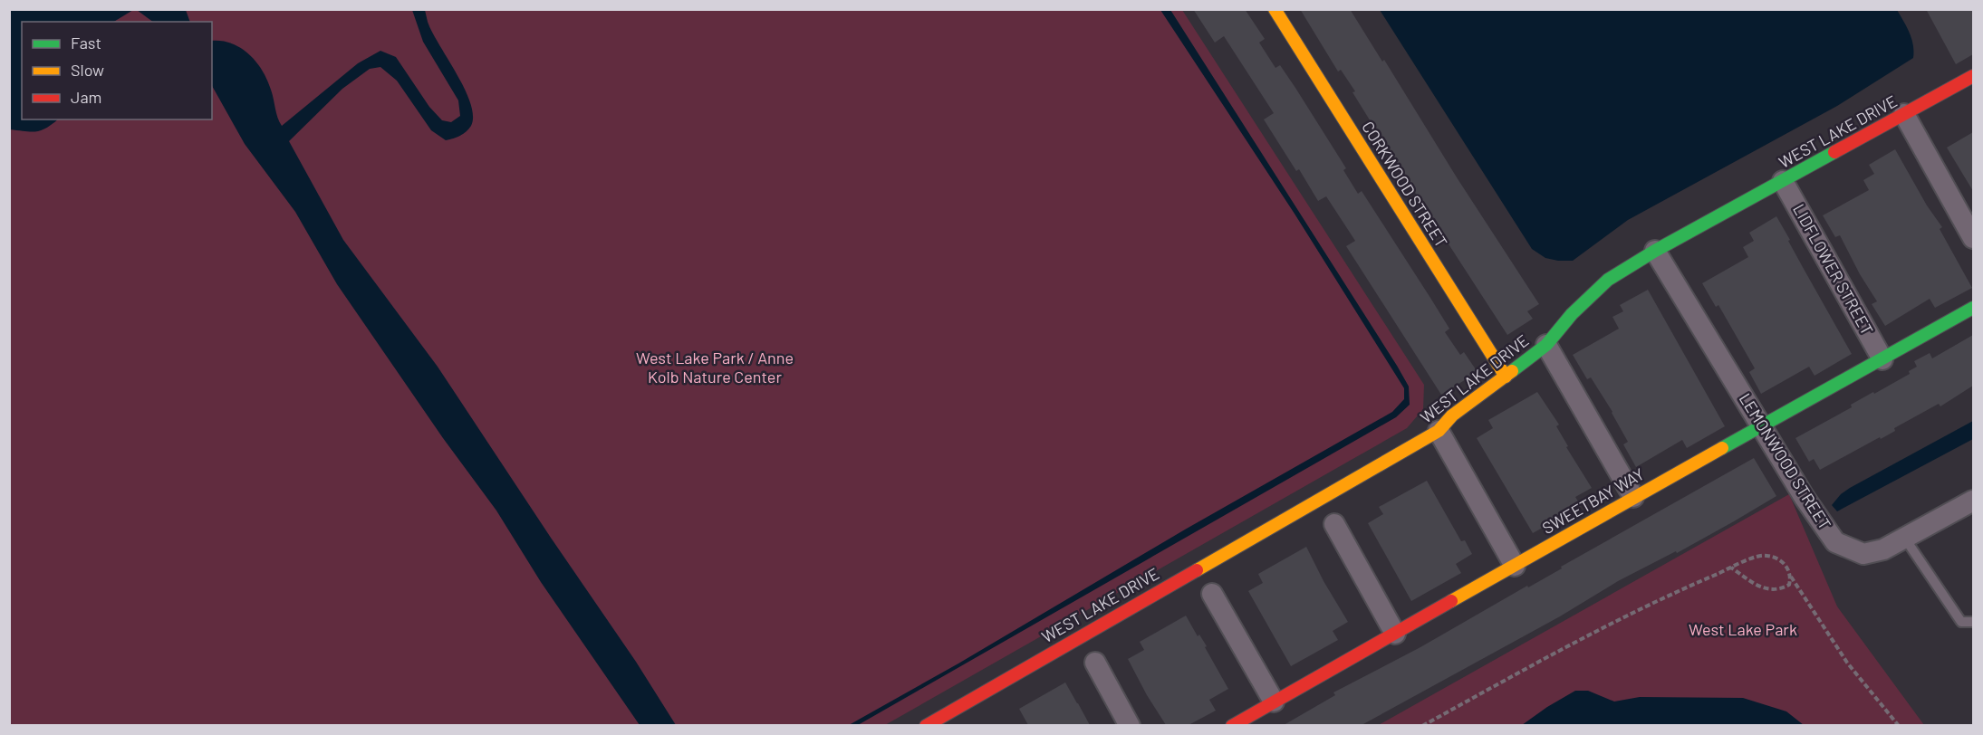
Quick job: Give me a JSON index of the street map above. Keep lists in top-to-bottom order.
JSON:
{
  "streets": {
    "street": [
      "WEST LAKE DRIVE",
      "CORKWOOD STREET",
      "LIDFLOWER STREET",
      "LEMONWOOD STREET",
      "SWEETBAY WAY"
    ]
  },
  "crossings": [
    ["WEST LAKE DRIVE", "CORKWOOD STREET"],
    ["WEST LAKE DRIVE", "LIDFLOWER STREET"],
    ["WEST LAKE DRIVE", "LEMONWOOD STREET"],
    ["LIDFLOWER STREET", "SWEETBAY WAY"],
    ["LEMONWOOD STREET", "SWEETBAY WAY"]
  ],
  "parks": ["West Lake Park / Anne Kolb Nature Center", "West Lake Park"],
  "legend": ["Fast", "Slow", "Jam"]
}
